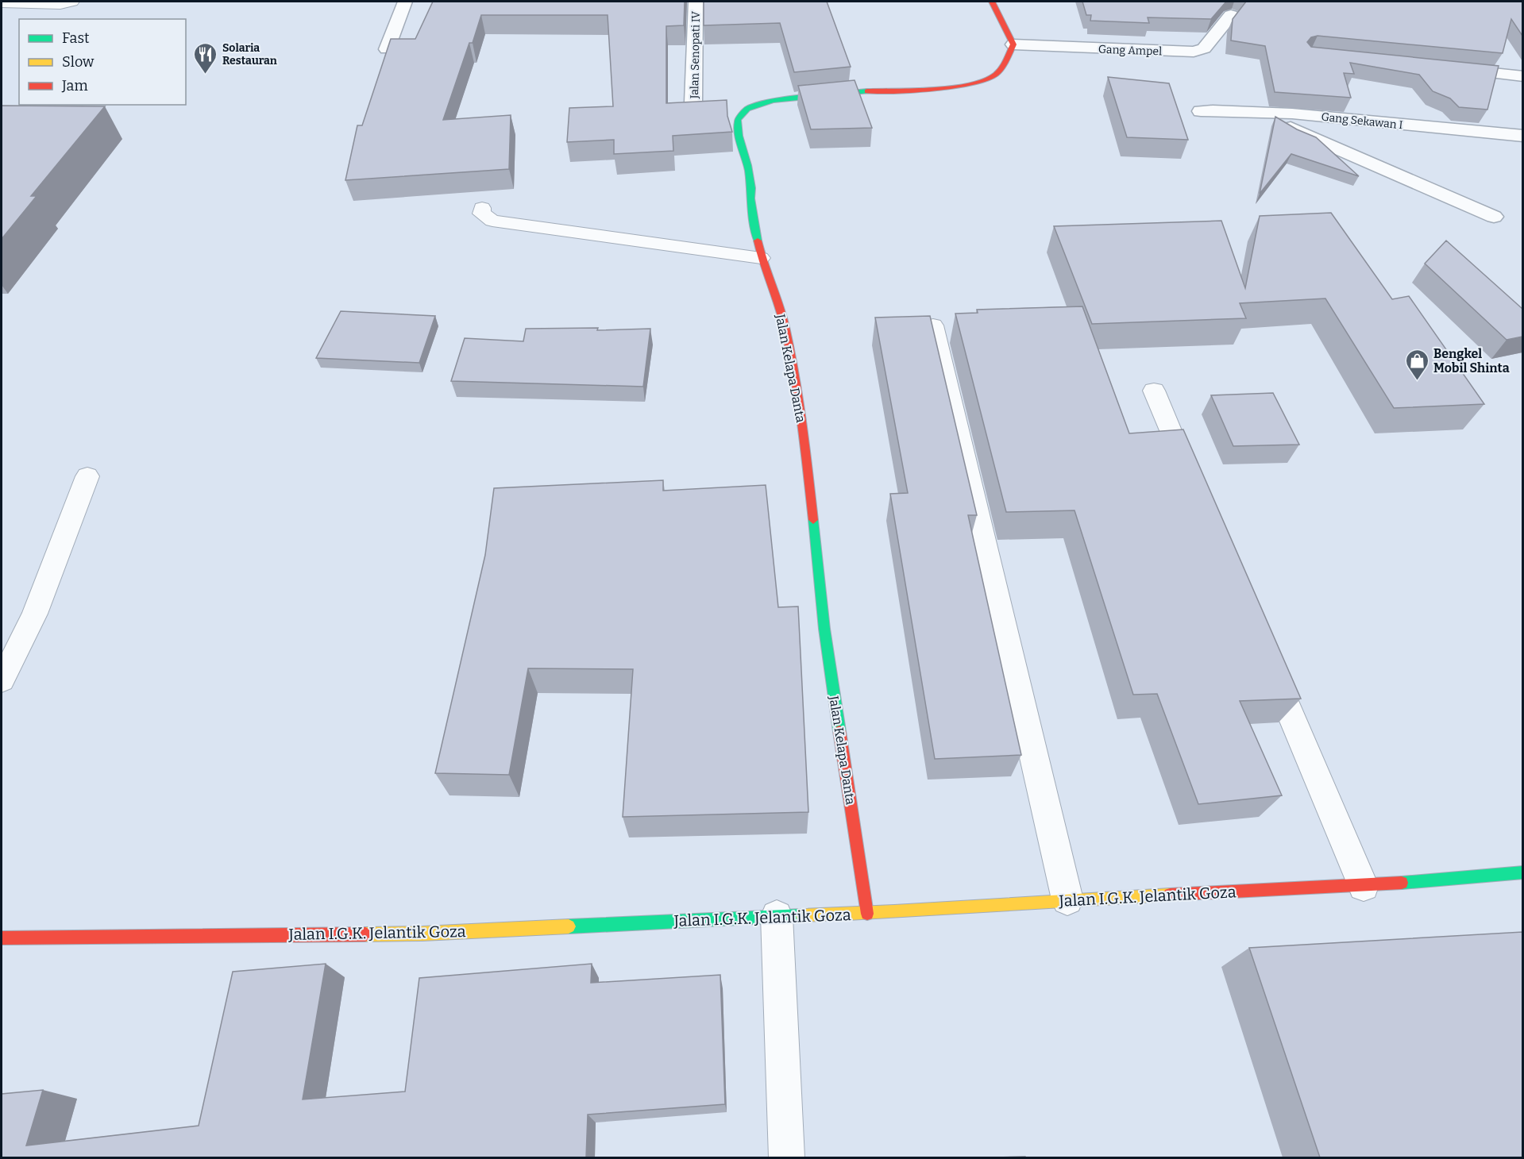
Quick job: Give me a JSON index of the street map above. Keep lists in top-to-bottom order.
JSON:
{
  "streets": {
    "street": [
      "Gang Ampel",
      "Jalan Senopati IV",
      "Gang Sekawan I",
      "Jalan Kelapa Danta",
      "Jalan I.G.K. Jelantik Goza"
    ]
  },
  "crossings": [
    ["Gang Ampel", "Jalan Kelapa Danta"],
    ["Jalan Kelapa Danta", "Jalan I.G.K. Jelantik Goza"]
  ],
  "places": {
    "restaurant": ["Solaria Restauran"],
    "shop": ["Bengkel Mobil Shinta"]
  },
  "legend": ["Fast", "Slow", "Jam"]
}
